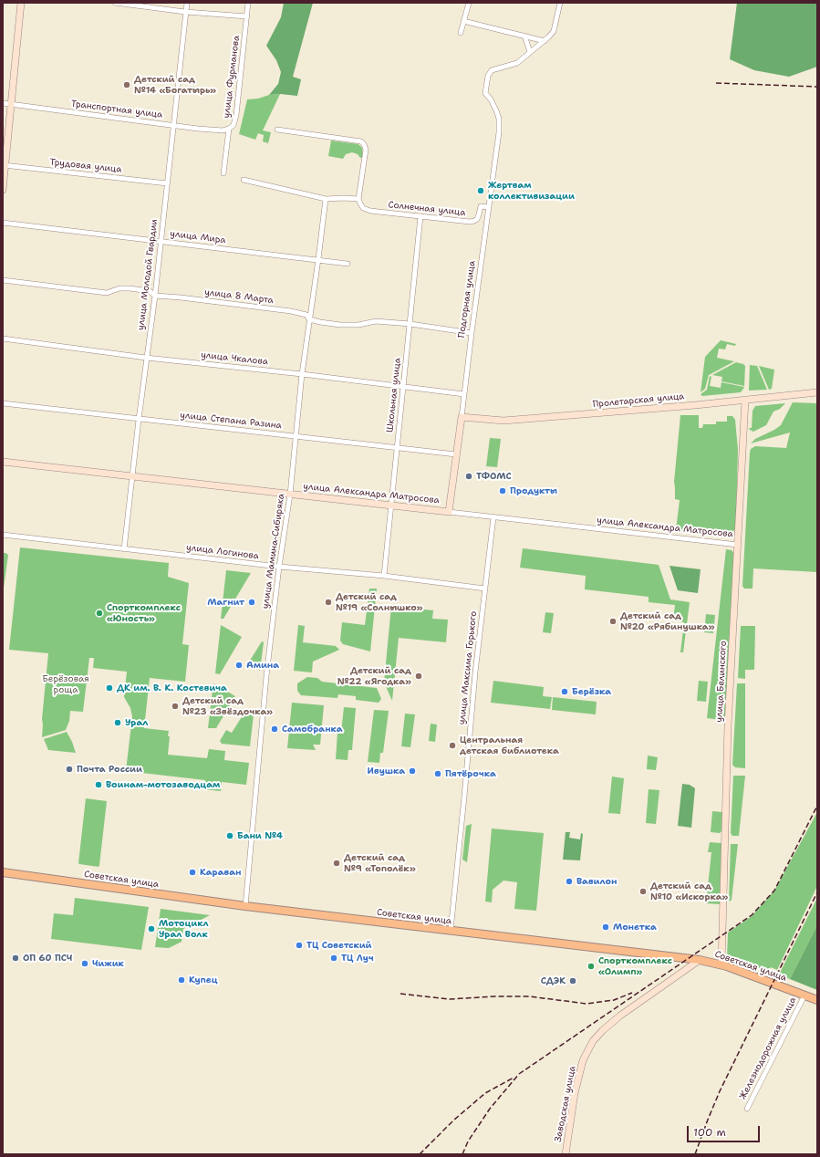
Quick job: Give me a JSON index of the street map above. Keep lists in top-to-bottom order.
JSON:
{
  "streets": {
    "main road": ["Советская улица"],
    "street": [
      "улица Фурманова",
      "Транспортная улица",
      "Трудовая улица",
      "Солнечная улица",
      "улица Мира",
      "улица Молодой Гвардии",
      "улица 8 Марта",
      "Подгорная улица",
      "улица Чкалова",
      "Школьная улица",
      "Пролетарская улица",
      "улица Степана Разина",
      "улица Александра Матросова",
      "улица Мамина-Сибиряка",
      "улица Логинова",
      "улица Максима Горького",
      "улица Белинского",
      "Железнодорожная улица",
      "Заводская улица"
    ]
  },
  "crossings": [
    ["улица Фурманова", "Транспортная улица"],
    ["Транспортная улица", "улица Молодой Гвардии"],
    ["Трудовая улица", "улица Молодой Гвардии"],
    ["Солнечная улица", "Подгорная улица"],
    ["Солнечная улица", "Школьная улица"],
    ["улица Мира", "улица Молодой Гвардии"],
    ["улица Мира", "улица Мамина-Сибиряка"],
    ["улица Молодой Гвардии", "улица 8 Марта"],
    ["улица Молодой Гвардии", "улица Чкалова"],
    ["улица Молодой Гвардии", "улица Степана Разина"],
    ["улица Молодой Гвардии", "улица Александра Матросова"],
    ["улица Молодой Гвардии", "улица Логинова"],
    ["улица 8 Марта", "Подгорная улица"],
    ["улица 8 Марта", "Школьная улица"],
    ["улица 8 Марта", "улица Мамина-Сибиряка"],
    ["Подгорная улица", "улица Чкалова"],
    ["Подгорная улица", "Пролетарская улица"],
    ["Подгорная улица", "улица Степана Разина"],
    ["Подгорная улица", "улица Александра Матросова"],
    ["улица Чкалова", "Школьная улица"],
    ["улица Чкалова", "улица Мамина-Сибиряка"],
    ["Школьная улица", "улица Степана Разина"],
    ["Школьная улица", "улица Александра Матросова"],
    ["Школьная улица", "улица Логинова"],
    ["Пролетарская улица", "улица Белинского"],
    ["улица Степана Разина", "улица Мамина-Сибиряка"],
    ["улица Александра Матросова", "улица Мамина-Сибиряка"],
    ["улица Александра Матросова", "улица Максима Горького"],
    ["улица Александра Матросова", "улица Белинского"],
    ["улица Мамина-Сибиряка", "улица Логинова"],
    ["улица Мамина-Сибиряка", "Советская улица"],
    ["улица Логинова", "улица Максима Горького"],
    ["улица Максима Горького", "Советская улица"],
    ["улица Белинского", "Советская улица"],
    ["Советская улица", "Железнодорожная улица"],
    ["Советская улица", "Заводская улица"]
  ],
  "parks": ["Берёзовая роща"],
  "places": [
    "Детский сад №14 «Богатырь»",
    "Жертвам коллективизации",
    "ТФОМС",
    "Продукты",
    "Магнит",
    "Детский сад №19 «Солнышко»",
    "Спорткомплекс «Юность»",
    "Детский сад №20 «Рябинушка»",
    "Амина",
    "Детский сад №22 «Ягодка»",
    "ДК им. В. К. Костевича",
    "Берёзка",
    "Детский сад №23 «Звёздочка»",
    "Урал",
    "Самобранка",
    "Центральная детская библиотека",
    "Почта России",
    "Ивушка",
    "Пятёрочка",
    "Воинам-мотозаводцам",
    "Бани №4",
    "Детский сад №9 «Тополёк»",
    "Караван",
    "Вавилон",
    "Детский сад №10 «Искорка»",
    "Монетка",
    "Мотоцикл Урал Волк",
    "ТЦ Советский",
    "ОП 60 ПСЧ",
    "ТЦ Луч",
    "Чижик",
    "Спорткомплекс «Олимп»",
    "Купец",
    "СДЭК"
  ],
  "scale_bar": "100 m"
}
